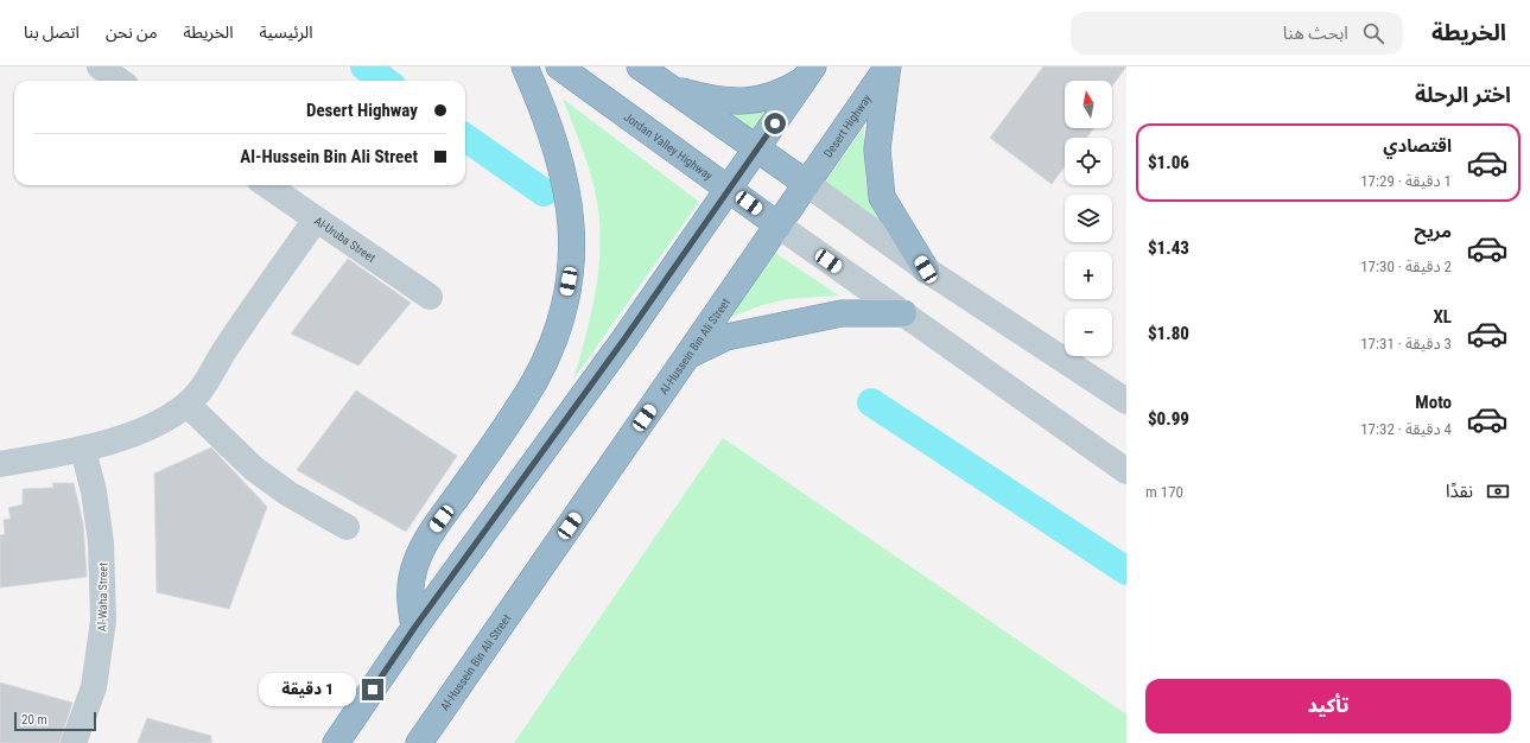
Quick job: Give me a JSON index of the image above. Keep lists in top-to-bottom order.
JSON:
{
  "streets": {
    "highway": ["Desert Highway", "Jordan Valley Highway", "Al-Hussein Bin Ali Street"],
    "street": ["Al-Uruba Street", "Al-Waha Street"]
  },
  "crossings": [
    ["Desert Highway", "Al-Hussein Bin Ali Street"],
    ["Jordan Valley Highway", "Al-Hussein Bin Ali Street"]
  ],
  "scale_bar": "20 m",
  "north": "top",
  "page": {
    "header": "الخريطة",
    "search": "ابحث هنا",
    "nav": [
      "الرئيسية",
      "الخريطة",
      "من نحن",
      "اتصل بنا"
    ],
    "heading": "اختر الرحلة",
    "map_buttons": ["+", "−"],
    "banner": ["Desert Highway", "Al-Hussein Bin Ali Street"],
    "list": [
      {
        "name": "اقتصادي",
        "note": "1 دقيقة · 17:29",
        "value": "$1.06"
      },
      {
        "name": "مريح",
        "note": "2 دقيقة · 17:30",
        "value": "$1.43"
      },
      {
        "name": "XL",
        "note": "3 دقيقة · 17:31",
        "value": "$1.80"
      },
      {
        "name": "Moto",
        "note": "4 دقيقة · 17:32",
        "value": "$0.99"
      }
    ],
    "pay": ["نقدًا", "170 m"],
    "buttons": "تأكيد",
    "bubble": "1 دقيقة",
    "scale": "20 m"
  }
}
